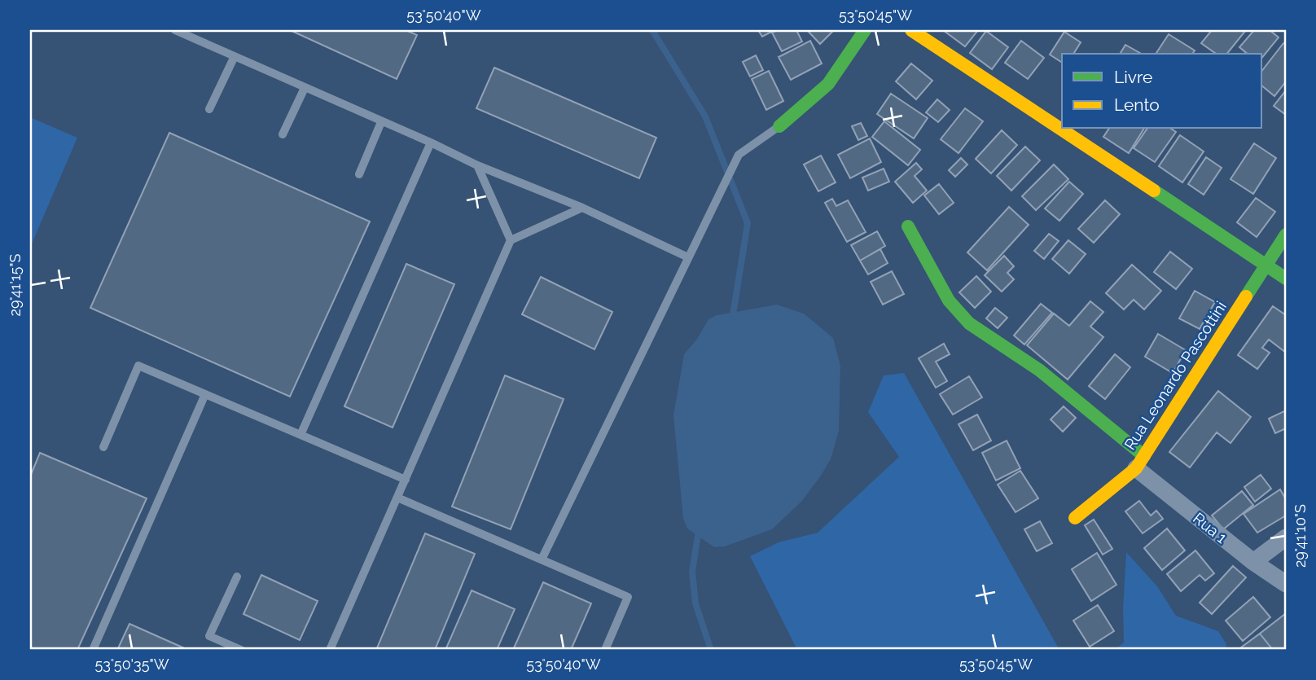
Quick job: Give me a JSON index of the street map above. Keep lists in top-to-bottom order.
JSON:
{
  "streets": {
    "street": ["Rua Leonardo Pascottini", "Rua 1"]
  },
  "crossings": [
    ["Rua Leonardo Pascottini", "Rua 1"]
  ],
  "legend": ["Livre", "Lento"],
  "coordinates": [
    "53°50'40\"W",
    "53°50'45\"W",
    "29°41'15\"S",
    "29°41'10\"S",
    "53°50'35\"W"
  ]
}
